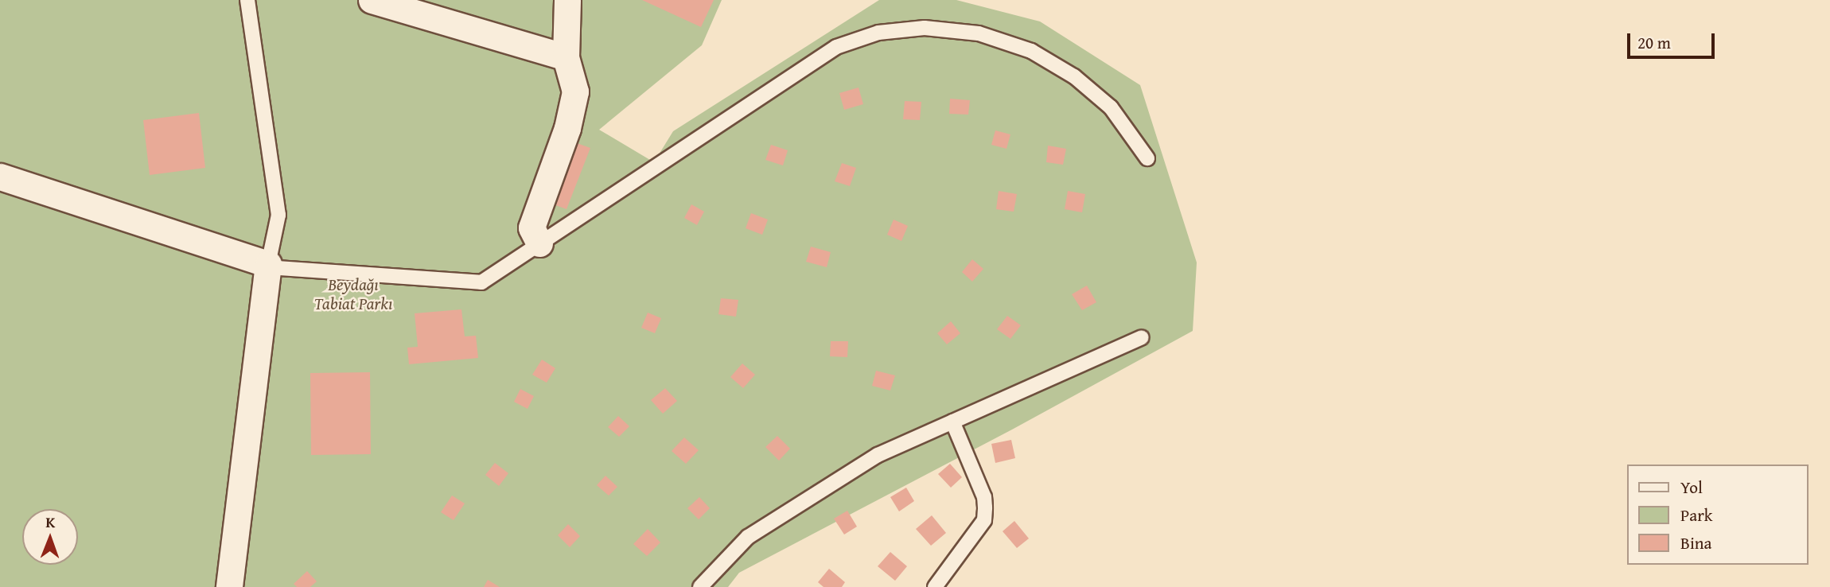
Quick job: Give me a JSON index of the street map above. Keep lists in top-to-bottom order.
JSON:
{
  "parks": ["Beydağı Tabiat Parkı"],
  "legend": ["Yol", "Park", "Bina"],
  "scale_bar": "20 m",
  "north": "top"
}
